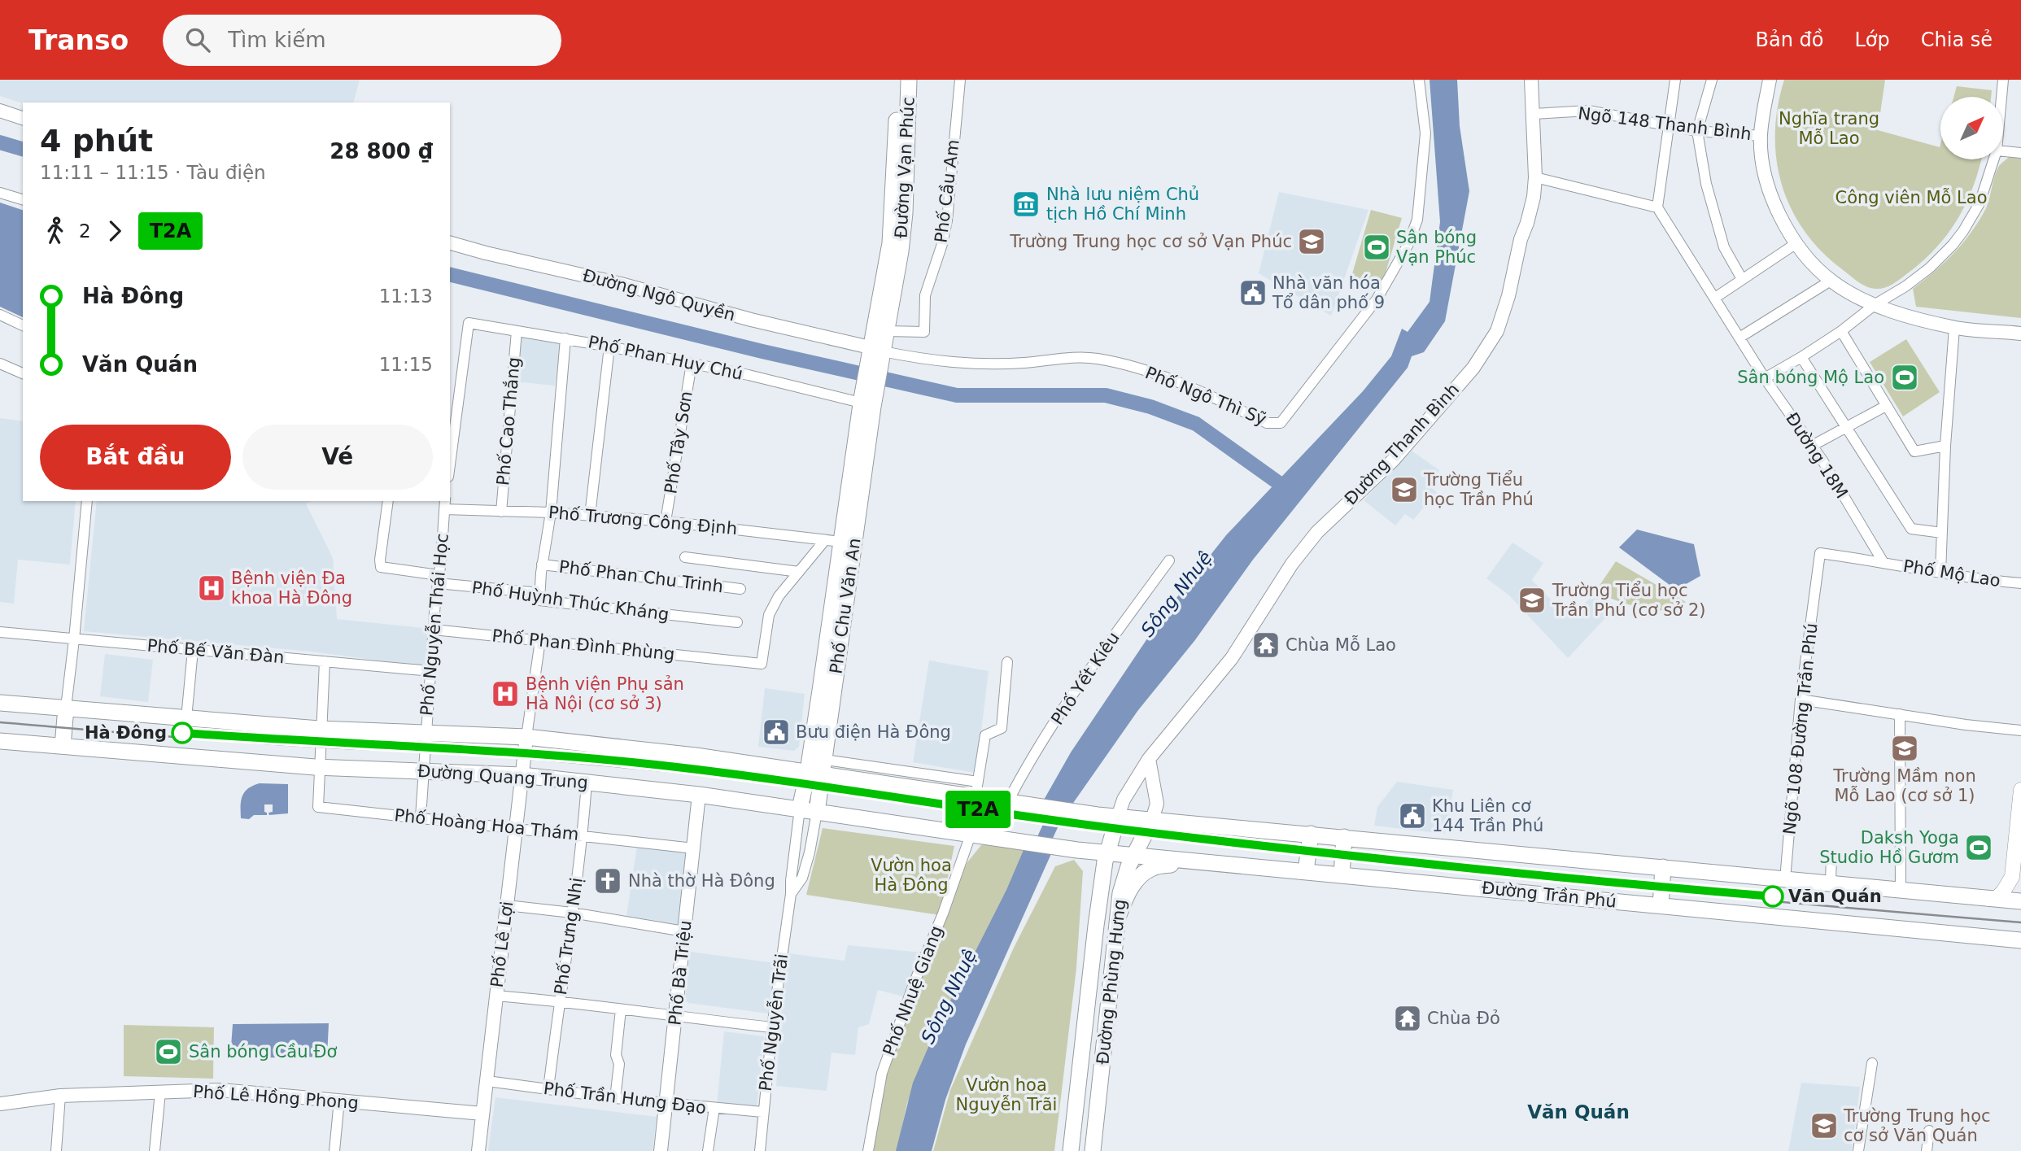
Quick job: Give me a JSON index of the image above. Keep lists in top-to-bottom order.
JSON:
{
  "streets": {
    "main road": [
      "Đường Vạn Phúc",
      "Phố Chu Văn An",
      "Đường Quang Trung",
      "Đường Trần Phú",
      "Đường Phùng Hưng"
    ],
    "street": [
      "Ngõ 148 Thanh Bình",
      "Phố Cầu Am",
      "Đường Ngô Quyền",
      "Phố Phan Huy Chú",
      "Phố Ngô Thì Sỹ",
      "Phố Cao Thắng",
      "Phố Tây Sơn",
      "Đường Thanh Bình",
      "Đường 18M",
      "Phố Trương Công Định",
      "Phố Mộ Lao",
      "Phố Phan Chu Trinh",
      "Phố Huỳnh Thúc Kháng",
      "Phố Nguyễn Thái Học",
      "Phố Phan Đình Phùng",
      "Phố Bế Văn Đàn",
      "Phố Yết Kiêu",
      "Ngõ 108 Đường Trần Phú",
      "Phố Hoàng Hoa Thám",
      "Phố Trưng Nhị",
      "Phố Lê Lợi",
      "Phố Bà Triệu",
      "Phố Nhuệ Giang",
      "Phố Nguyễn Trãi",
      "Phố Lê Hồng Phong",
      "Phố Trần Hưng Đạo"
    ]
  },
  "crossings": [
    ["Ngõ 148 Thanh Bình", "Đường Thanh Bình"],
    ["Đường Vạn Phúc", "Phố Cầu Am"],
    ["Đường Vạn Phúc", "Đường Ngô Quyền"],
    ["Đường Vạn Phúc", "Phố Ngô Thì Sỹ"],
    ["Đường Vạn Phúc", "Phố Chu Văn An"],
    ["Đường Ngô Quyền", "Phố Ngô Thì Sỹ"],
    ["Đường Ngô Quyền", "Phố Chu Văn An"],
    ["Phố Phan Huy Chú", "Phố Cao Thắng"],
    ["Phố Phan Huy Chú", "Phố Tây Sơn"],
    ["Phố Phan Huy Chú", "Phố Chu Văn An"],
    ["Phố Ngô Thì Sỹ", "Phố Chu Văn An"],
    ["Phố Cao Thắng", "Phố Trương Công Định"],
    ["Phố Tây Sơn", "Phố Trương Công Định"],
    ["Đường Thanh Bình", "Đường Phùng Hưng"],
    ["Đường 18M", "Phố Mộ Lao"],
    ["Phố Trương Công Định", "Phố Chu Văn An"],
    ["Phố Trương Công Định", "Phố Nguyễn Thái Học"],
    ["Phố Mộ Lao", "Ngõ 108 Đường Trần Phú"],
    ["Phố Huỳnh Thúc Kháng", "Phố Nguyễn Thái Học"],
    ["Phố Chu Văn An", "Đường Quang Trung"],
    ["Phố Chu Văn An", "Phố Nguyễn Trãi"],
    ["Phố Nguyễn Thái Học", "Phố Phan Đình Phùng"],
    ["Phố Nguyễn Thái Học", "Phố Bế Văn Đàn"],
    ["Phố Nguyễn Thái Học", "Đường Quang Trung"],
    ["Phố Nguyễn Thái Học", "Phố Hoàng Hoa Thám"],
    ["Đường Quang Trung", "Phố Hoàng Hoa Thám"],
    ["Đường Quang Trung", "Đường Trần Phú"],
    ["Đường Quang Trung", "Phố Trưng Nhị"],
    ["Đường Quang Trung", "Phố Lê Lợi"],
    ["Đường Quang Trung", "Phố Bà Triệu"],
    ["Đường Quang Trung", "Phố Nhuệ Giang"],
    ["Đường Quang Trung", "Phố Nguyễn Trãi"],
    ["Phố Hoàng Hoa Thám", "Phố Trưng Nhị"],
    ["Phố Hoàng Hoa Thám", "Phố Lê Lợi"],
    ["Phố Hoàng Hoa Thám", "Phố Bà Triệu"],
    ["Đường Trần Phú", "Đường Phùng Hưng"],
    ["Phố Trưng Nhị", "Phố Trần Hưng Đạo"],
    ["Phố Lê Lợi", "Phố Lê Hồng Phong"],
    ["Phố Lê Lợi", "Phố Trần Hưng Đạo"],
    ["Phố Bà Triệu", "Phố Trần Hưng Đạo"],
    ["Phố Nguyễn Trãi", "Phố Trần Hưng Đạo"]
  ],
  "districts": ["Văn Quán"],
  "water": ["Sông Nhuệ"],
  "parks": [
    "Nghĩa trang Mỗ Lao",
    "Công viên Mỗ Lao",
    "Vườn hoa Hà Đông",
    "Vườn hoa Nguyễn Trãi"
  ],
  "places": {
    "museum": ["Nhà lưu niệm Chủ tịch Hồ Chí Minh"],
    "school or university": [
      "Trường Trung học cơ sở Vạn Phúc",
      "Trường Tiểu học Trần Phú",
      "Trường Tiểu học Trần Phú (cơ sở 2)",
      "Trường Mầm non Mỗ Lao (cơ sở 1)",
      "Trường Trung học cơ sở Văn Quán"
    ],
    "sports": [
      "Sân bóng Vạn Phúc",
      "Sân bóng Mộ Lao",
      "Daksh Yoga Studio Hồ Gươm",
      "Sân bóng Cầu Đơ"
    ],
    "public building": ["Nhà văn hóa Tổ dân phố 9", "Bưu điện Hà Đông", "Khu Liên cơ 144 Trần Phú"],
    "hospital": ["Bệnh viện Đa khoa Hà Đông", "Bệnh viện Phụ sản Hà Nội (cơ sở 3)"],
    "temple": ["Chùa Mỗ Lao", "Chùa Đỏ"],
    "other": ["Hà Đông", "Văn Quán"],
    "church": ["Nhà thờ Hà Đông"]
  },
  "lines": ["metro line T2A"],
  "north": "top right",
  "page": {
    "header": "Transo",
    "search": "Tìm kiếm",
    "nav": ["Bản đồ", "Lớp", "Chia sẻ"],
    "on_map": "T2A",
    "heading": ["4 phút", "11:11 – 11:15 · Tàu điện", "28 800 ₫"],
    "legs": ["2", "T2A"],
    "list": [
      {
        "name": "Hà Đông",
        "value": "11:13"
      },
      {
        "name": "Văn Quán",
        "value": "11:15"
      }
    ],
    "buttons": ["Bắt đầu", "Vé"]
  }
}
